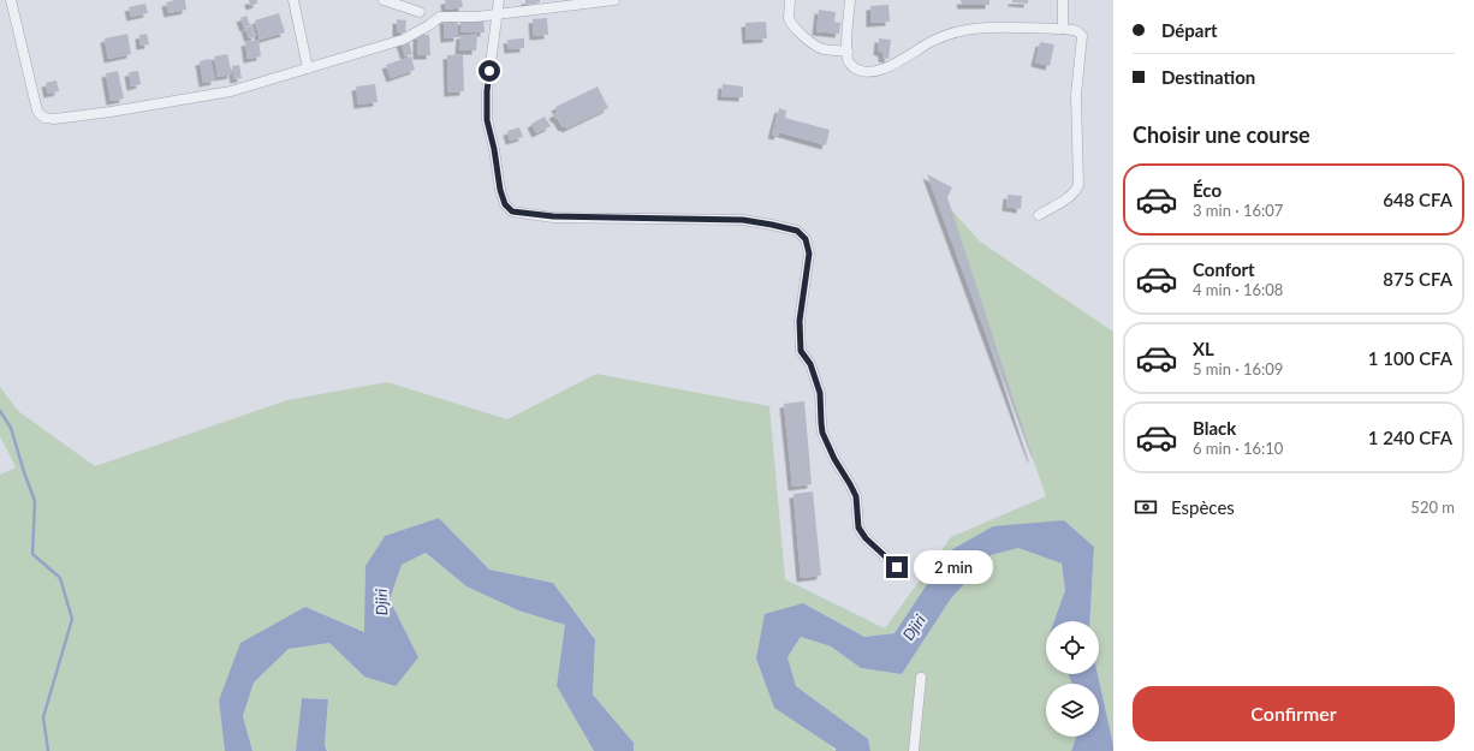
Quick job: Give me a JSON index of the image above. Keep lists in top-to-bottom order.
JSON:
{
  "water": ["Djiri"],
  "page": {
    "banner": ["Départ", "Destination"],
    "heading": "Choisir une course",
    "list": [
      {
        "name": "Éco",
        "note": "3 min · 16:07",
        "value": "648 CFA"
      },
      {
        "name": "Confort",
        "note": "4 min · 16:08",
        "value": "875 CFA"
      },
      {
        "name": "XL",
        "note": "5 min · 16:09",
        "value": "1 100 CFA"
      },
      {
        "name": "Black",
        "note": "6 min · 16:10",
        "value": "1 240 CFA"
      }
    ],
    "pay": ["Espèces", "520 m"],
    "bubble": "2 min",
    "buttons": "Confirmer"
  }
}
